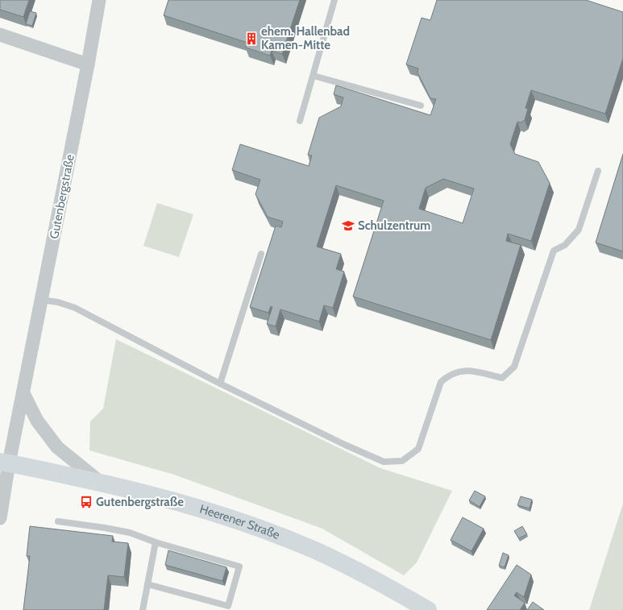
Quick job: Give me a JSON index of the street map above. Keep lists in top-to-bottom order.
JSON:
{
  "streets": {
    "main road": ["Heerener Straße"],
    "street": ["Gutenbergstraße"]
  },
  "crossings": [
    ["Gutenbergstraße", "Heerener Straße"]
  ],
  "places": {
    "building": ["ehem. Hallenbad Kamen-Mitte"],
    "school or university": ["Schulzentrum"],
    "bus stop": ["Gutenbergstraße"]
  }
}
